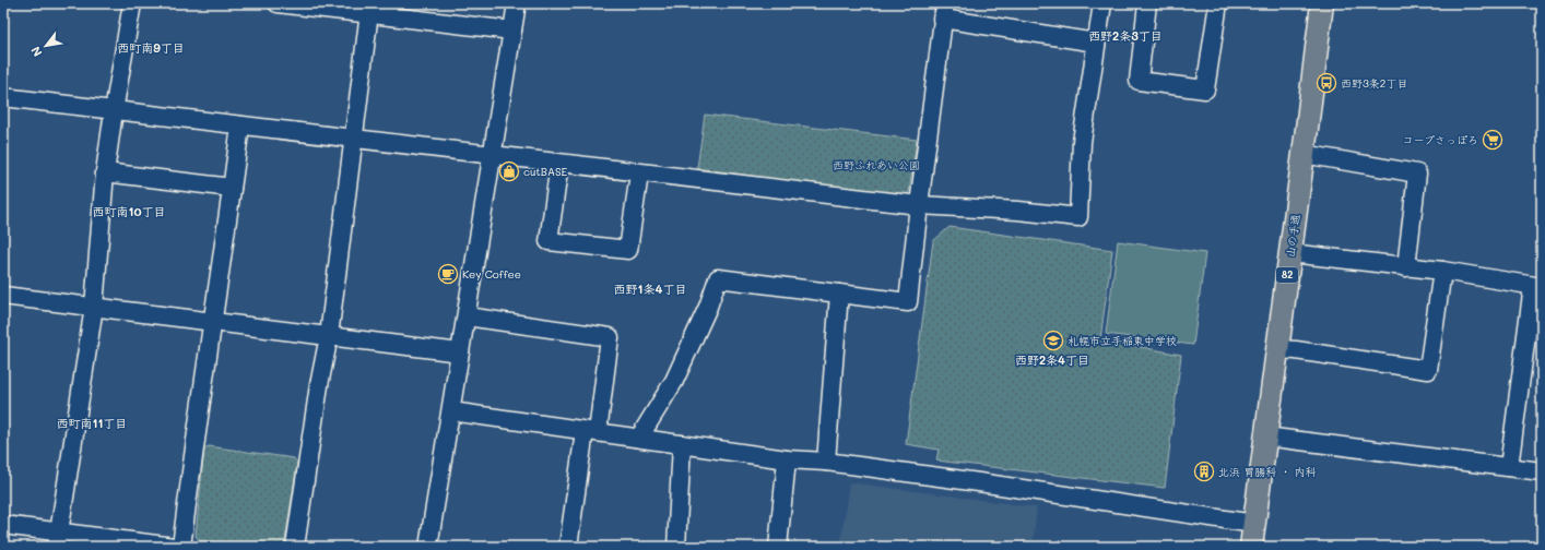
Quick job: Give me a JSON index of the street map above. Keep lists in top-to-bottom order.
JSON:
{
  "streets": {
    "main road": ["山の手通", "82"]
  },
  "districts": [
    "西野2条3丁目",
    "西町南9丁目",
    "西町南10丁目",
    "西野1条4丁目",
    "西野2条4丁目",
    "西町南11丁目"
  ],
  "parks": ["西野ふれあい公園"],
  "places": {
    "bus stop": ["西野3条2丁目"],
    "supermarket": ["コープさっぽろ"],
    "shop": ["cutBASE"],
    "cafe": ["Key Coffee"],
    "school or university": ["札幌市立手稲東中学校"],
    "building": ["北浜 胃腸科 ・ 内科"]
  },
  "north": "bottom left"
}
